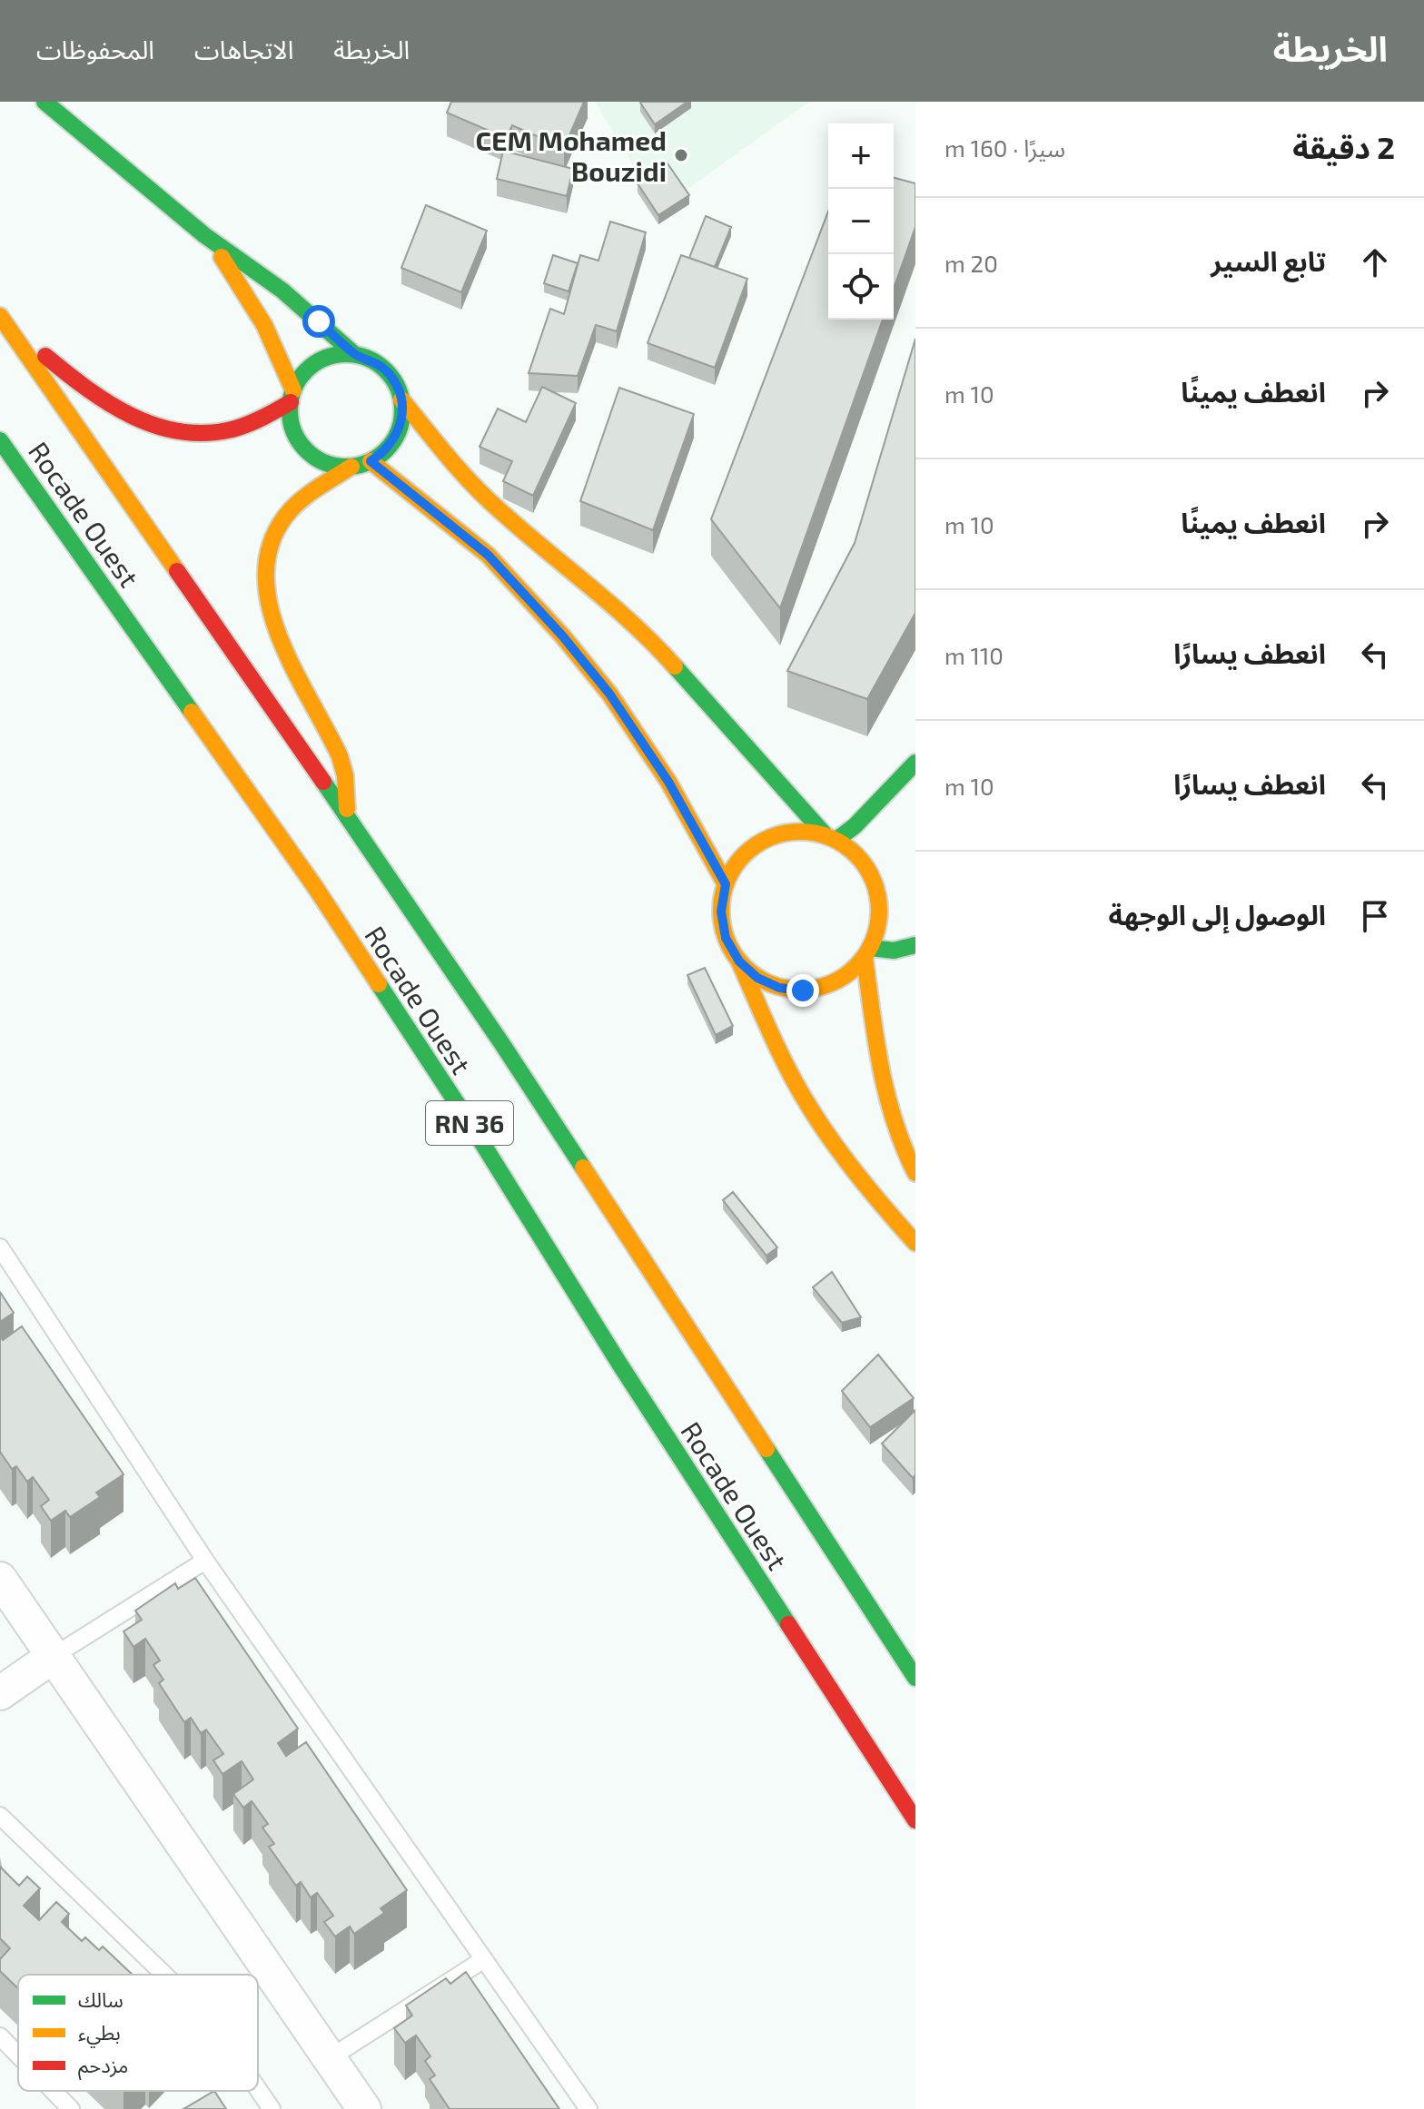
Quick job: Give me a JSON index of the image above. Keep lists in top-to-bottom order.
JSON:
{
  "streets": {
    "main road": ["Rocade Ouest", "RN 36"]
  },
  "places": ["CEM Mohamed Bouzidi"],
  "legend": ["سالك", "بطيء", "مزدحم"],
  "page": {
    "header": "الخريطة",
    "nav": ["الخريطة", "الاتجاهات", "المحفوظات"],
    "heading": ["2 دقيقة", "سيرًا · 160 m"],
    "map_buttons": ["+", "−"],
    "list": [
      ["تابع السير", "20 m"],
      ["انعطف يمينًا", "10 m"],
      ["انعطف يمينًا", "10 m"],
      ["انعطف يسارًا", "110 m"],
      ["انعطف يسارًا", "10 m"],
      "الوصول إلى الوجهة"
    ]
  }
}
